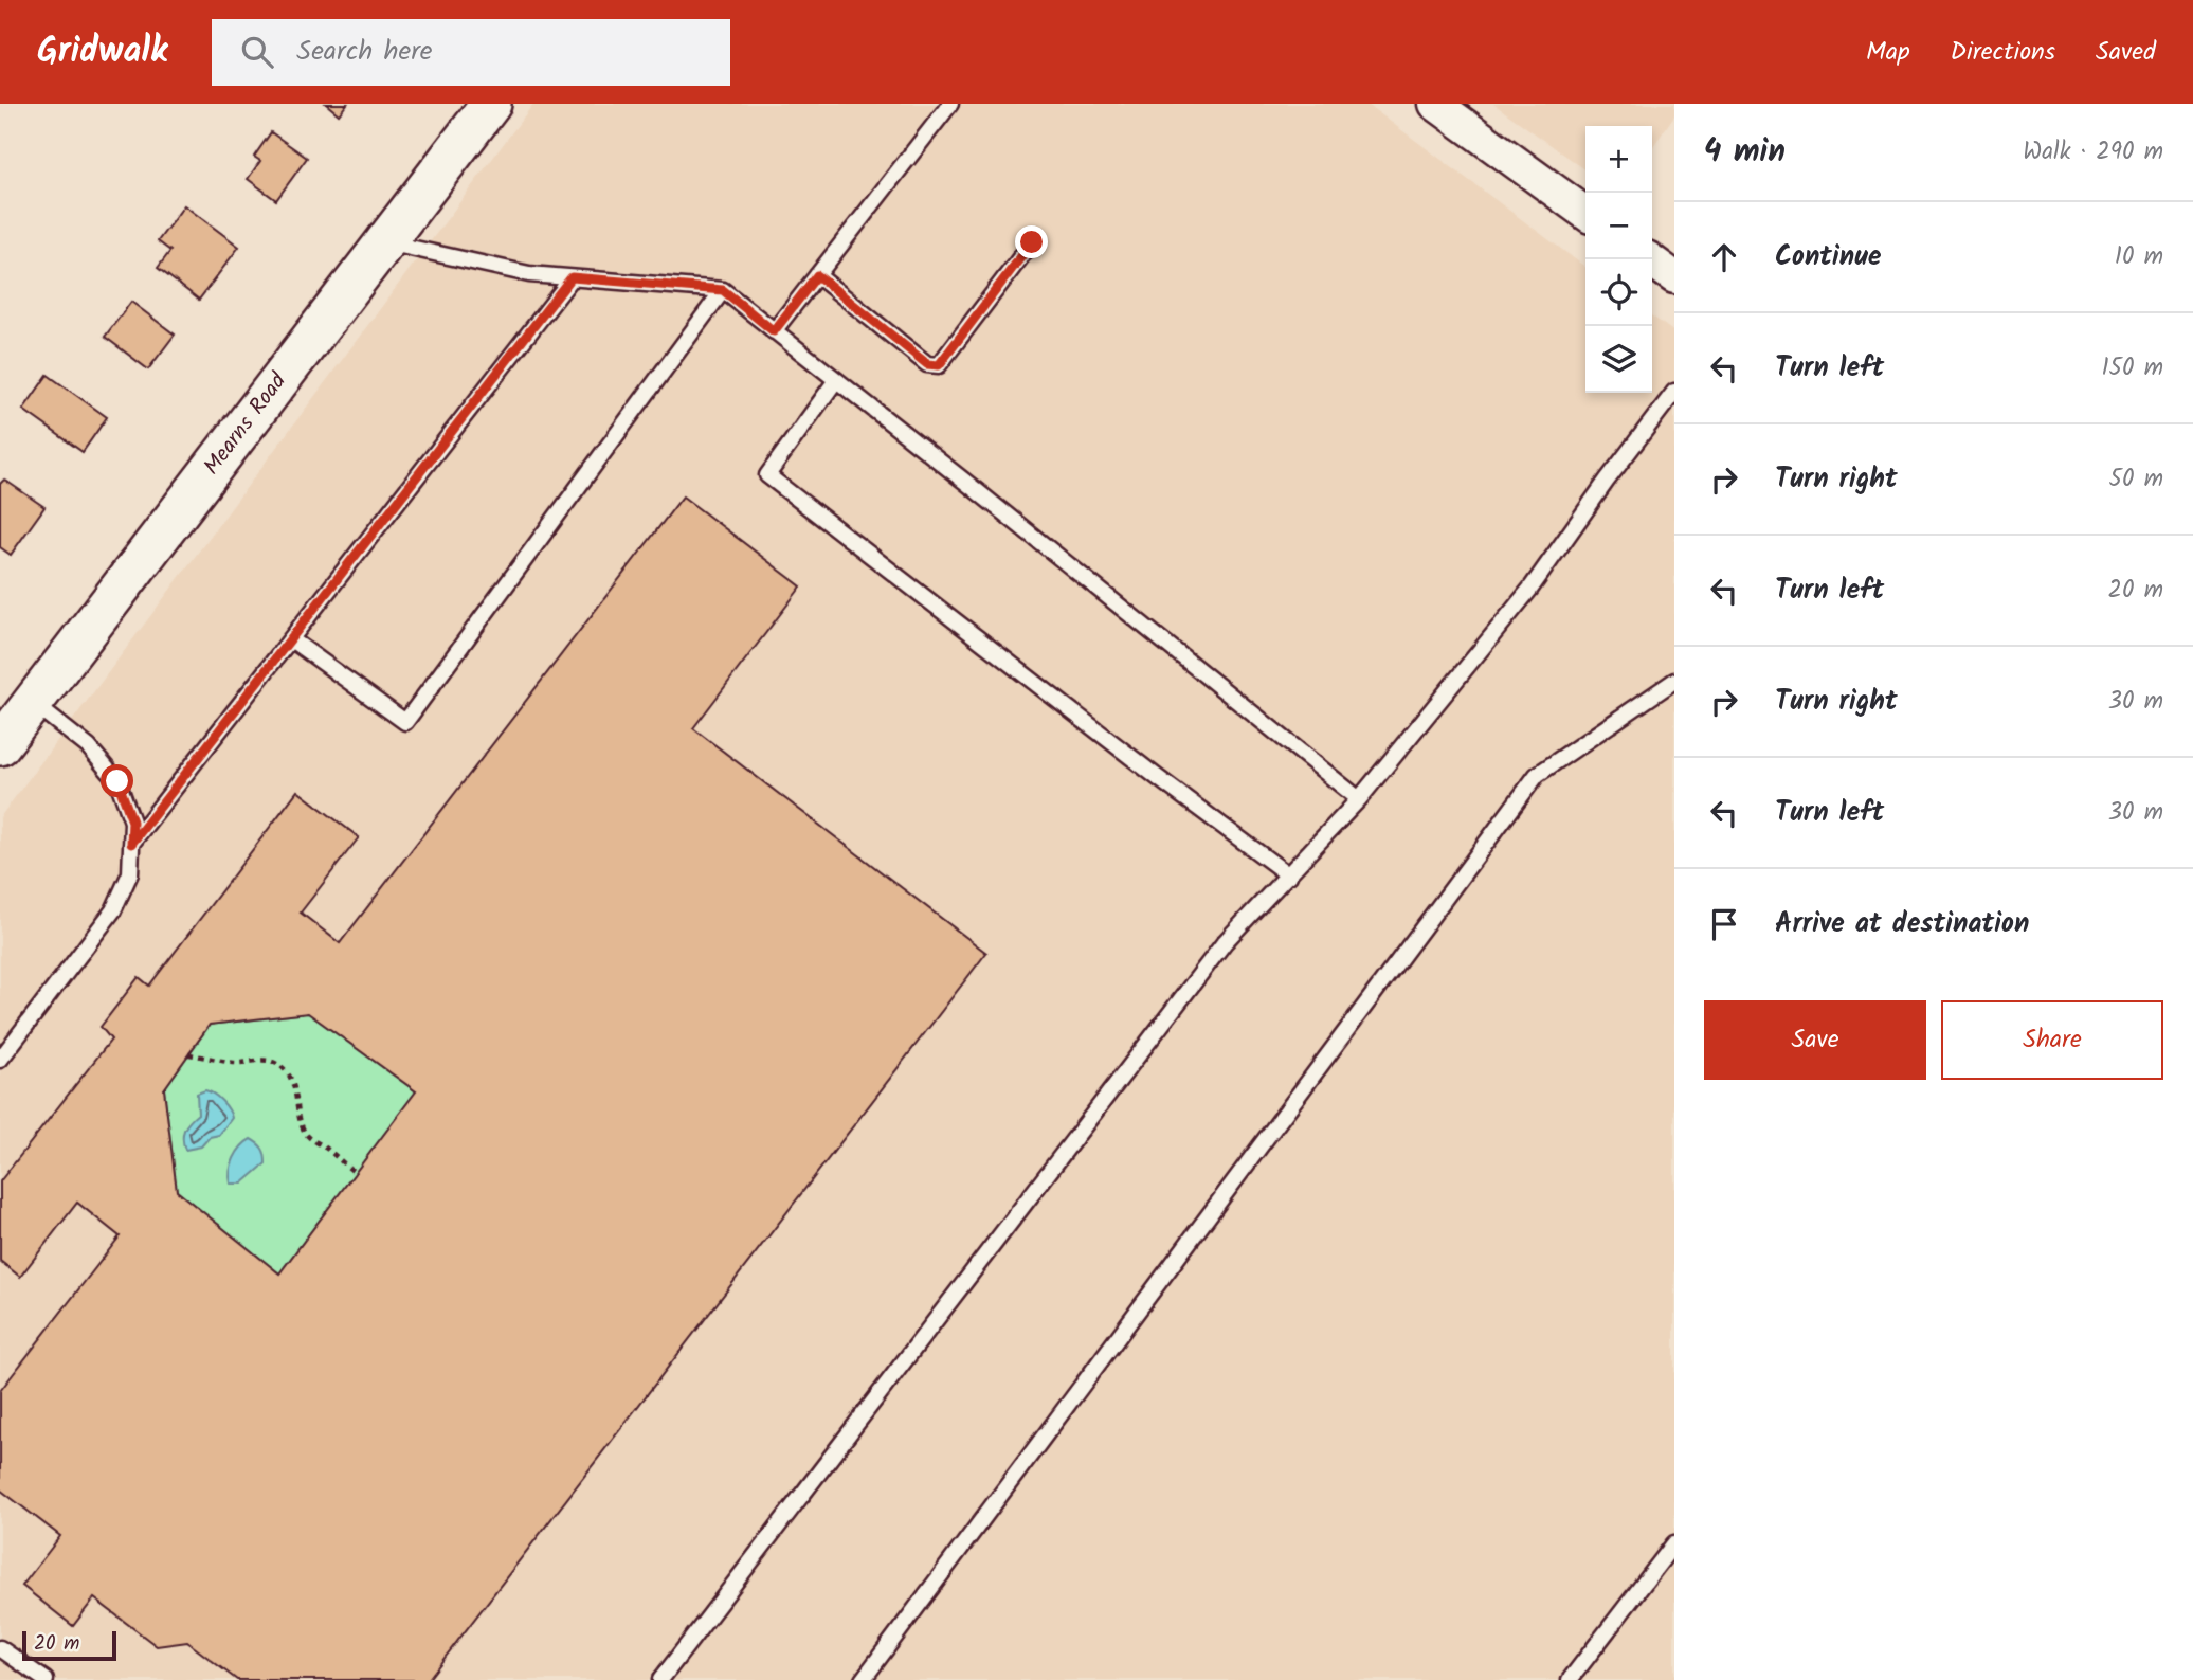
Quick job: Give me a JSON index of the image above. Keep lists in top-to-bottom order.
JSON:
{
  "streets": {
    "street": ["Mearns Road"]
  },
  "scale_bar": "20 m",
  "page": {
    "header": "Gridwalk",
    "search": "Search here",
    "nav": ["Map", "Directions", "Saved"],
    "heading": ["4 min", "Walk · 290 m"],
    "map_buttons": ["+", "−"],
    "list": [
      ["Continue", "10 m"],
      ["Turn left", "150 m"],
      ["Turn right", "50 m"],
      ["Turn left", "20 m"],
      ["Turn right", "30 m"],
      ["Turn left", "30 m"],
      "Arrive at destination"
    ],
    "buttons": ["Save", "Share"],
    "scale": "20 m"
  }
}
